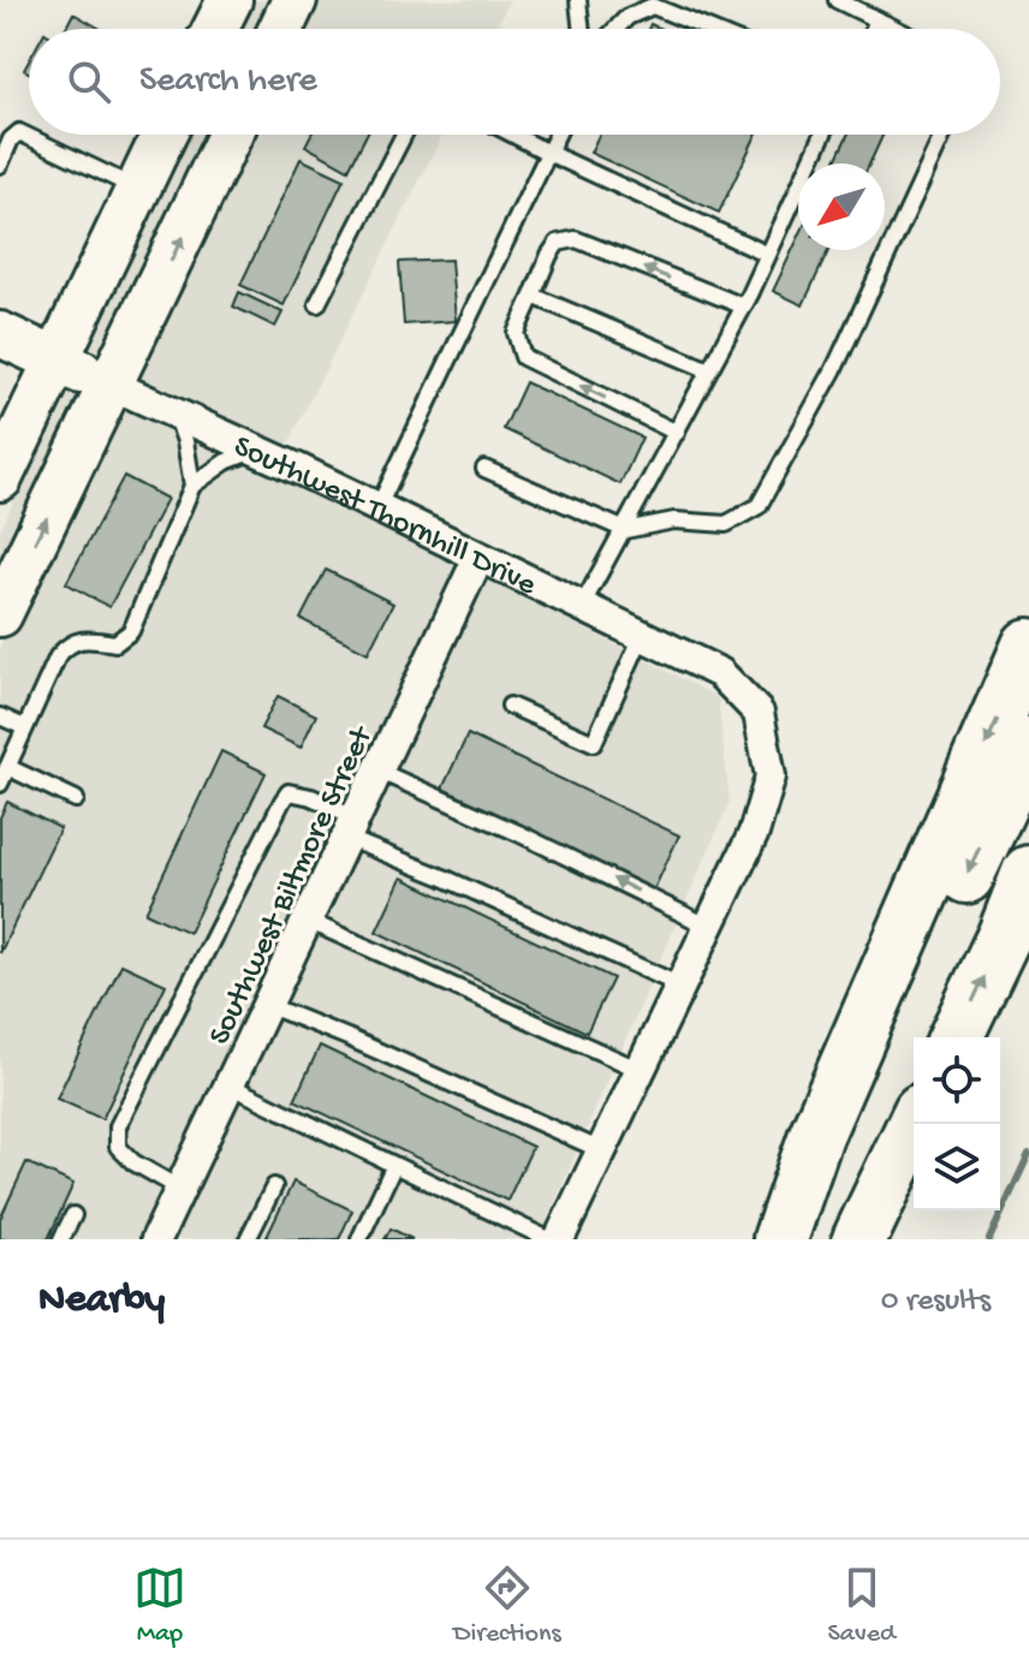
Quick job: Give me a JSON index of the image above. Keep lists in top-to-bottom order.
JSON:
{
  "streets": {
    "main road": ["Southwest Thornhill Drive"],
    "street": ["Southwest Biltmore Street"]
  },
  "crossings": [
    ["Southwest Thornhill Drive", "Southwest Biltmore Street"]
  ],
  "north": "bottom left",
  "page": {
    "search": "Search here",
    "heading": ["Nearby", "0 results"],
    "nav": ["Map", "Directions", "Saved"]
  }
}
